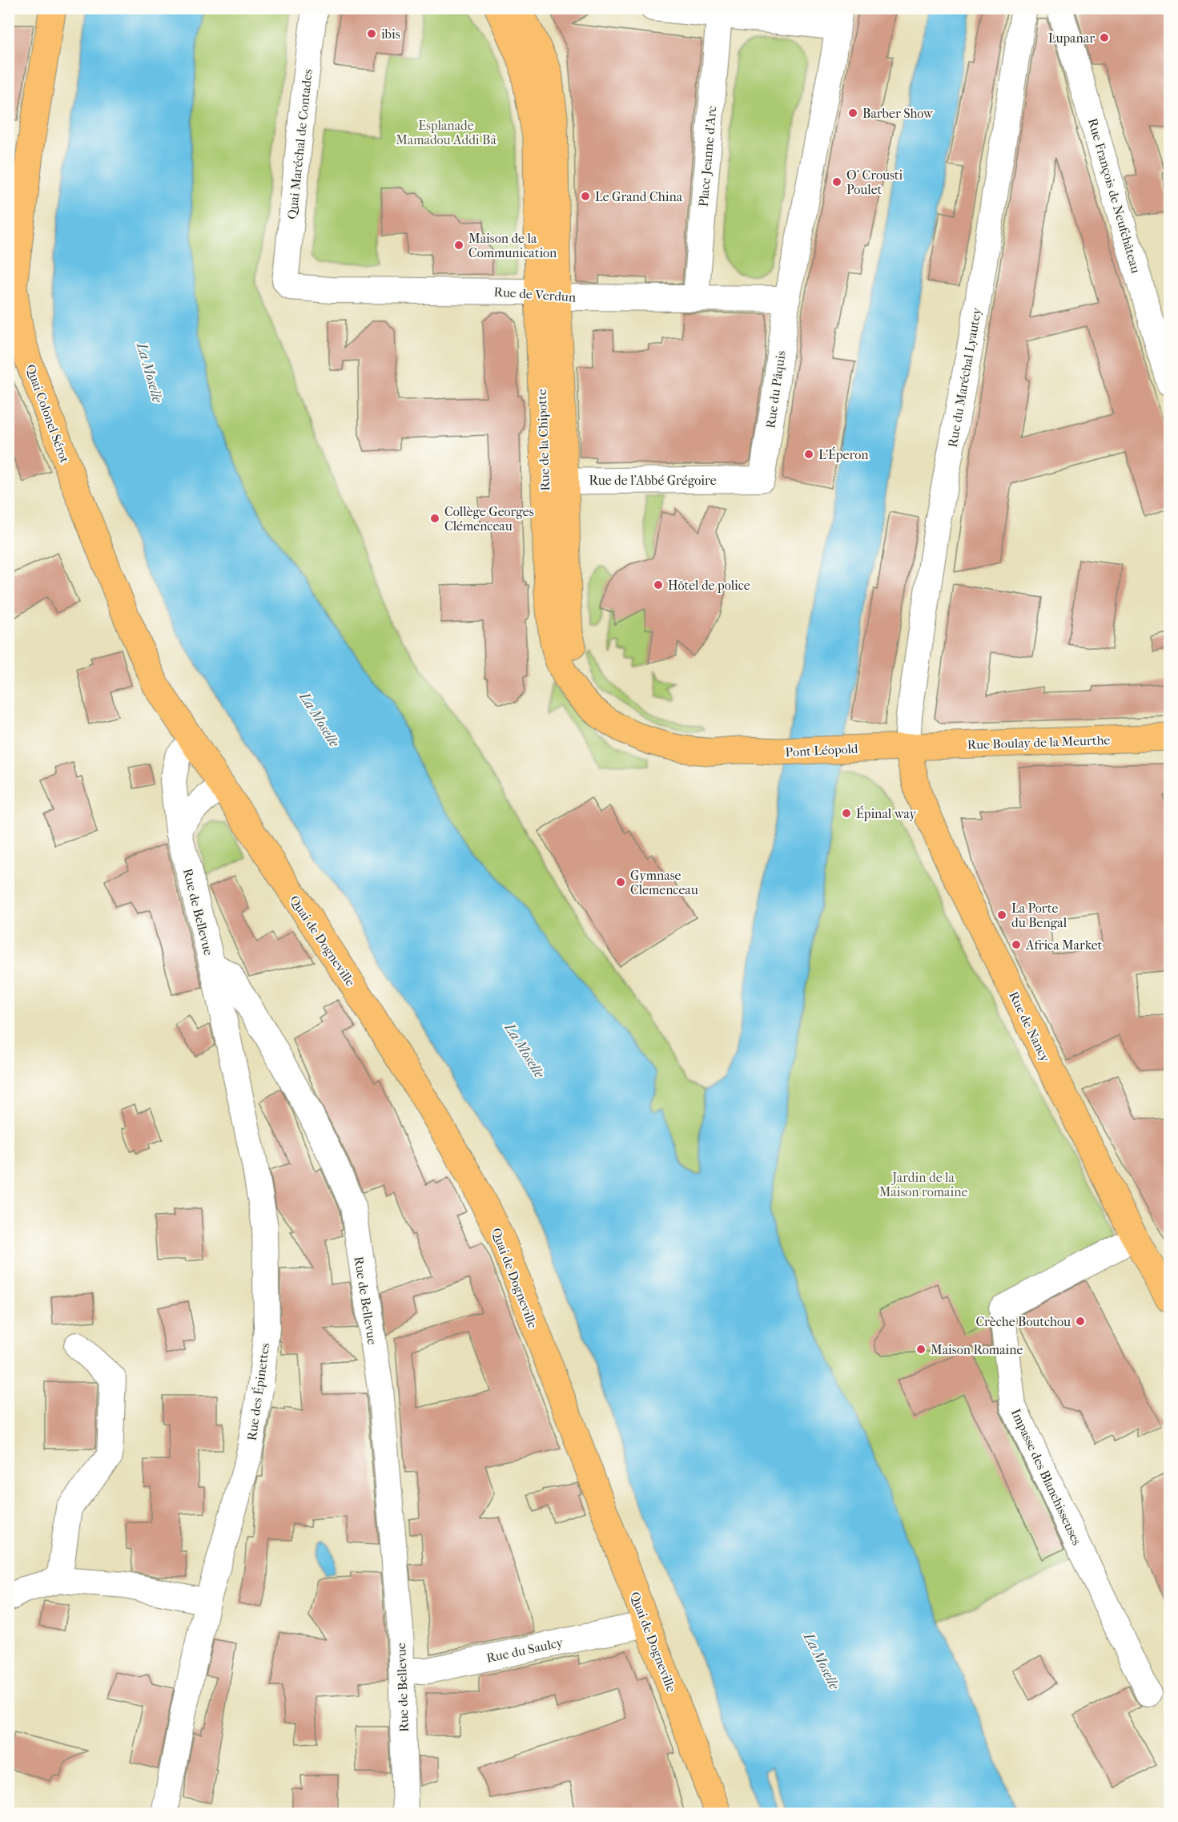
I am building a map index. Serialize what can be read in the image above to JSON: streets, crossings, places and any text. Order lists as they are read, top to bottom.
{
  "streets": {
    "main road": [
      "Quai Colonel Sérot",
      "Rue de la Chipotte",
      "Rue Boulay de la Meurthe",
      "Pont Léopold",
      "Quai de Dogneville",
      "Rue de Nancy"
    ],
    "street": [
      "Quai Maréchal de Contades",
      "Place Jeanne d'Arc",
      "Rue François de Neufchâteau",
      "Rue de Verdun",
      "Rue du Maréchal Lyautey",
      "Rue du Pâquis",
      "Rue de l'Abbé Grégoire",
      "Rue de Bellevue",
      "Rue des Épinettes",
      "Impasse des Blanchisseuses",
      "Rue du Saulcy"
    ]
  },
  "crossings": [
    ["Quai Maréchal de Contades", "Rue de Verdun"],
    ["Place Jeanne d'Arc", "Rue de Verdun"],
    ["Rue de Verdun", "Rue du Pâquis"],
    ["Rue de Verdun", "Rue de la Chipotte"],
    ["Rue du Maréchal Lyautey", "Rue Boulay de la Meurthe"],
    ["Rue du Maréchal Lyautey", "Pont Léopold"],
    ["Rue du Maréchal Lyautey", "Rue de Nancy"],
    ["Rue du Pâquis", "Rue de l'Abbé Grégoire"],
    ["Quai Colonel Sérot", "Rue de Bellevue"],
    ["Quai Colonel Sérot", "Quai de Dogneville"],
    ["Rue de la Chipotte", "Rue de l'Abbé Grégoire"],
    ["Rue de la Chipotte", "Pont Léopold"],
    ["Rue Boulay de la Meurthe", "Pont Léopold"],
    ["Rue Boulay de la Meurthe", "Rue de Nancy"],
    ["Pont Léopold", "Rue de Nancy"],
    ["Rue de Bellevue", "Rue des Épinettes"],
    ["Rue de Bellevue", "Rue du Saulcy"],
    ["Quai de Dogneville", "Rue du Saulcy"],
    ["Rue de Nancy", "Impasse des Blanchisseuses"]
  ],
  "water": ["La Moselle"],
  "parks": ["Esplanade Mamadou Addi Bâ", "Jardin de la Maison romaine"],
  "places": [
    "ibis",
    "Lupanar",
    "Barber Show",
    "O' Crousti Poulet",
    "Le Grand China",
    "Maison de la Communication",
    "L’Éperon",
    "Collège Georges Clémenceau",
    "Hôtel de police",
    "Épinal way",
    "Gymnase Clemenceau",
    "La Porte du Bengal",
    "Africa Market",
    "Crèche Boutchou",
    "Maison Romaine"
  ]
}
